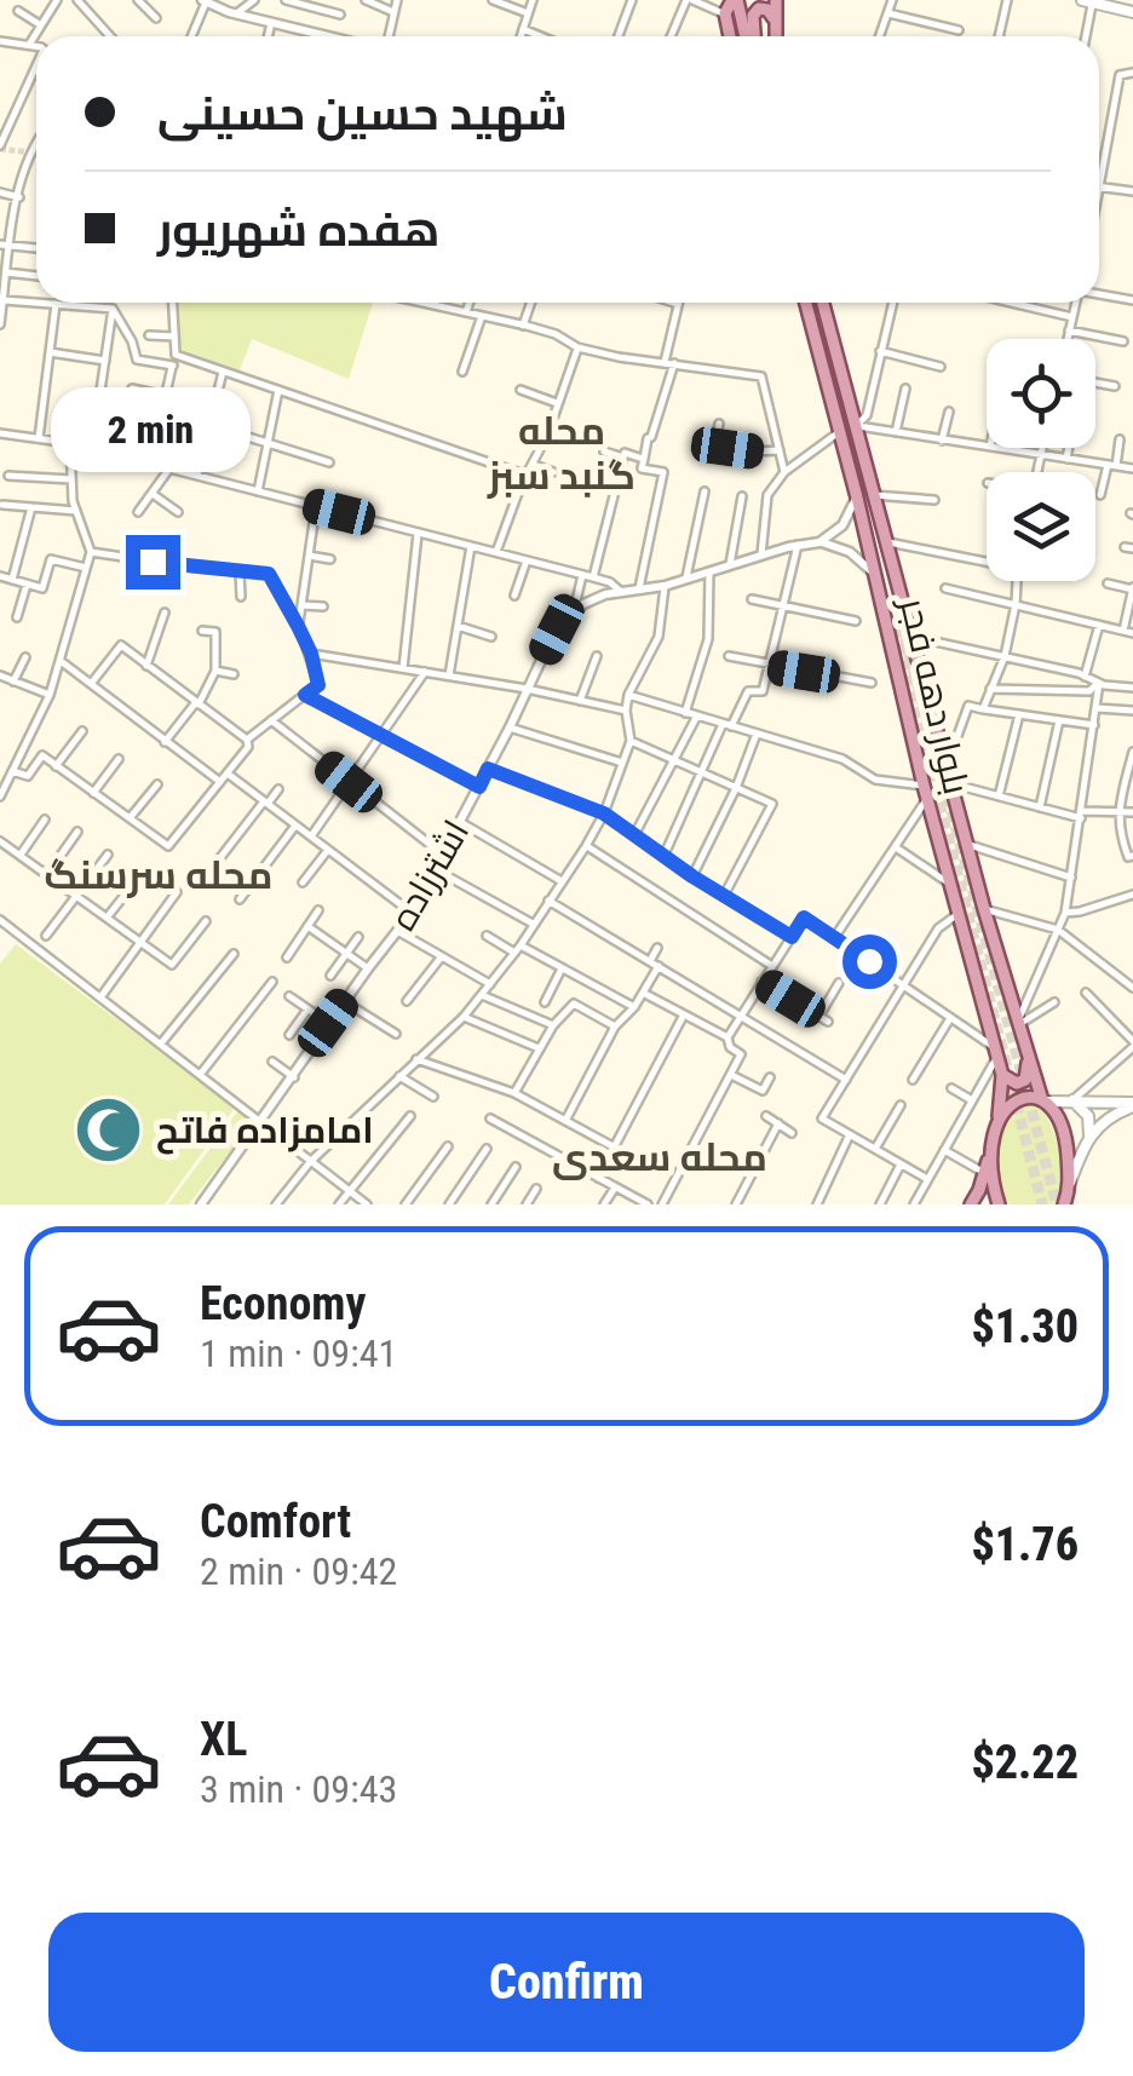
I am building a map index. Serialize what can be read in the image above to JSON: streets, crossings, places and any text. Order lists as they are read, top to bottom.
{
  "streets": {
    "main road": ["بلوار دهه فجر"],
    "street": ["اشترزاده"]
  },
  "districts": ["محله گنبد سبز", "محله سرسنگ", "محله سعدی"],
  "places": {
    "mosque": ["امامزاده فاتح"]
  },
  "page": {
    "banner": ["شهید حسین حسینی", "هفده شهریور"],
    "bubble": "2 min",
    "list": [
      {
        "name": "Economy",
        "note": "1 min · 09:41",
        "value": "$1.30"
      },
      {
        "name": "Comfort",
        "note": "2 min · 09:42",
        "value": "$1.76"
      },
      {
        "name": "XL",
        "note": "3 min · 09:43",
        "value": "$2.22"
      }
    ],
    "buttons": "Confirm"
  }
}
